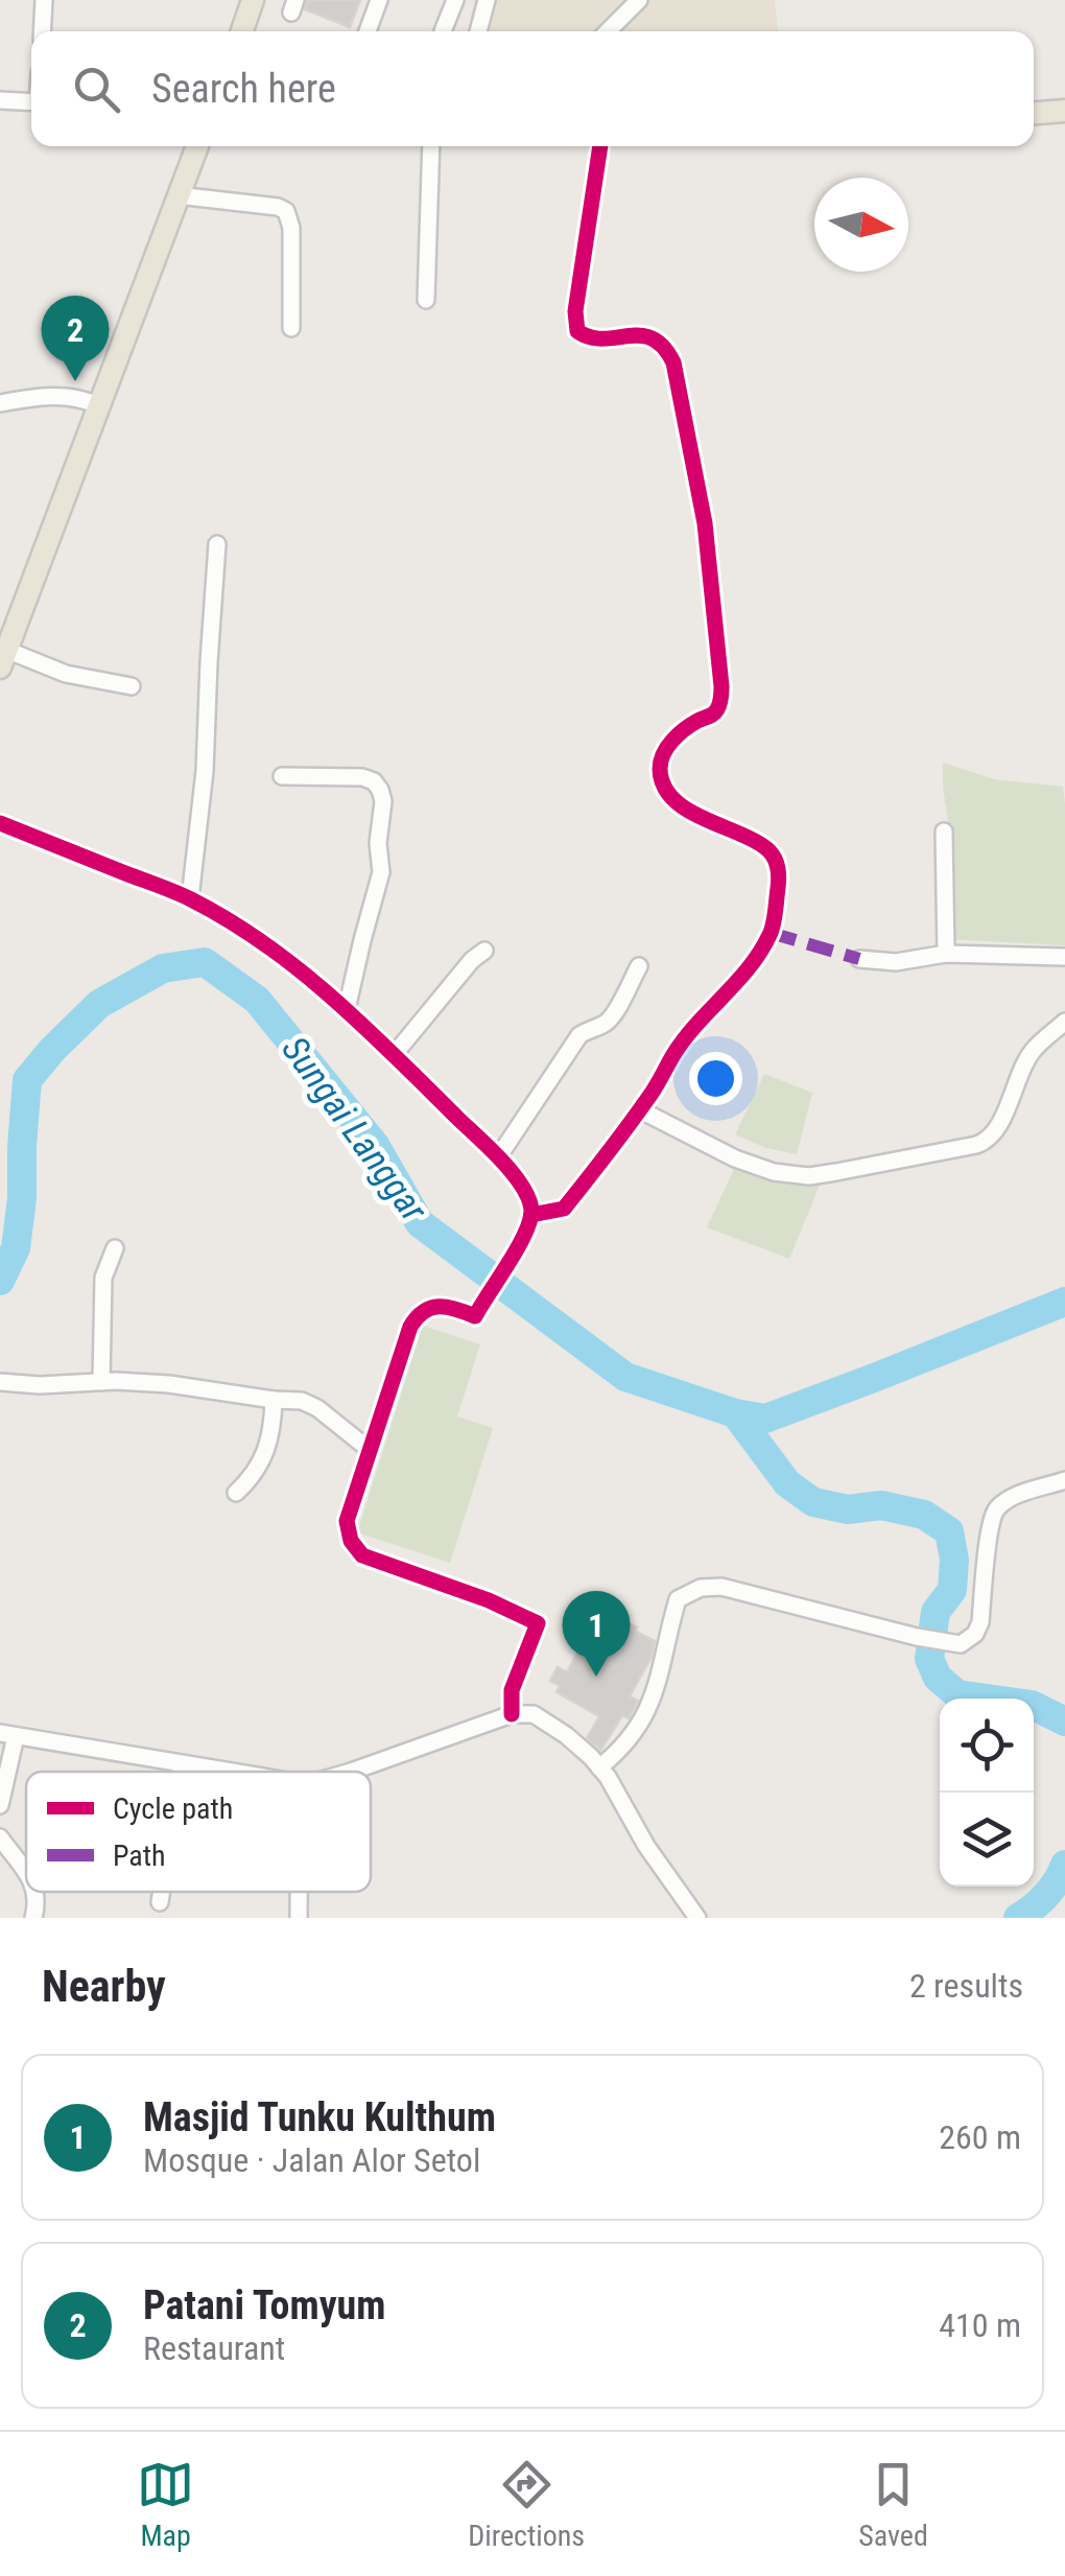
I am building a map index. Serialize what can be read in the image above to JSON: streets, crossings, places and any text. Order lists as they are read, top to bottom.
{
  "water": ["Sungai Langgar"],
  "legend": ["Cycle path", "Path"],
  "north": "right",
  "page": {
    "search": "Search here",
    "pins": ["2", "1"],
    "heading": ["Nearby", "2 results"],
    "list": [
      {
        "mark": "1",
        "name": "Masjid Tunku Kulthum",
        "note": "Mosque · Jalan Alor Setol",
        "value": "260 m"
      },
      {
        "mark": "2",
        "name": "Patani Tomyum",
        "note": "Restaurant",
        "value": "410 m"
      }
    ],
    "nav": ["Map", "Directions", "Saved"]
  }
}
